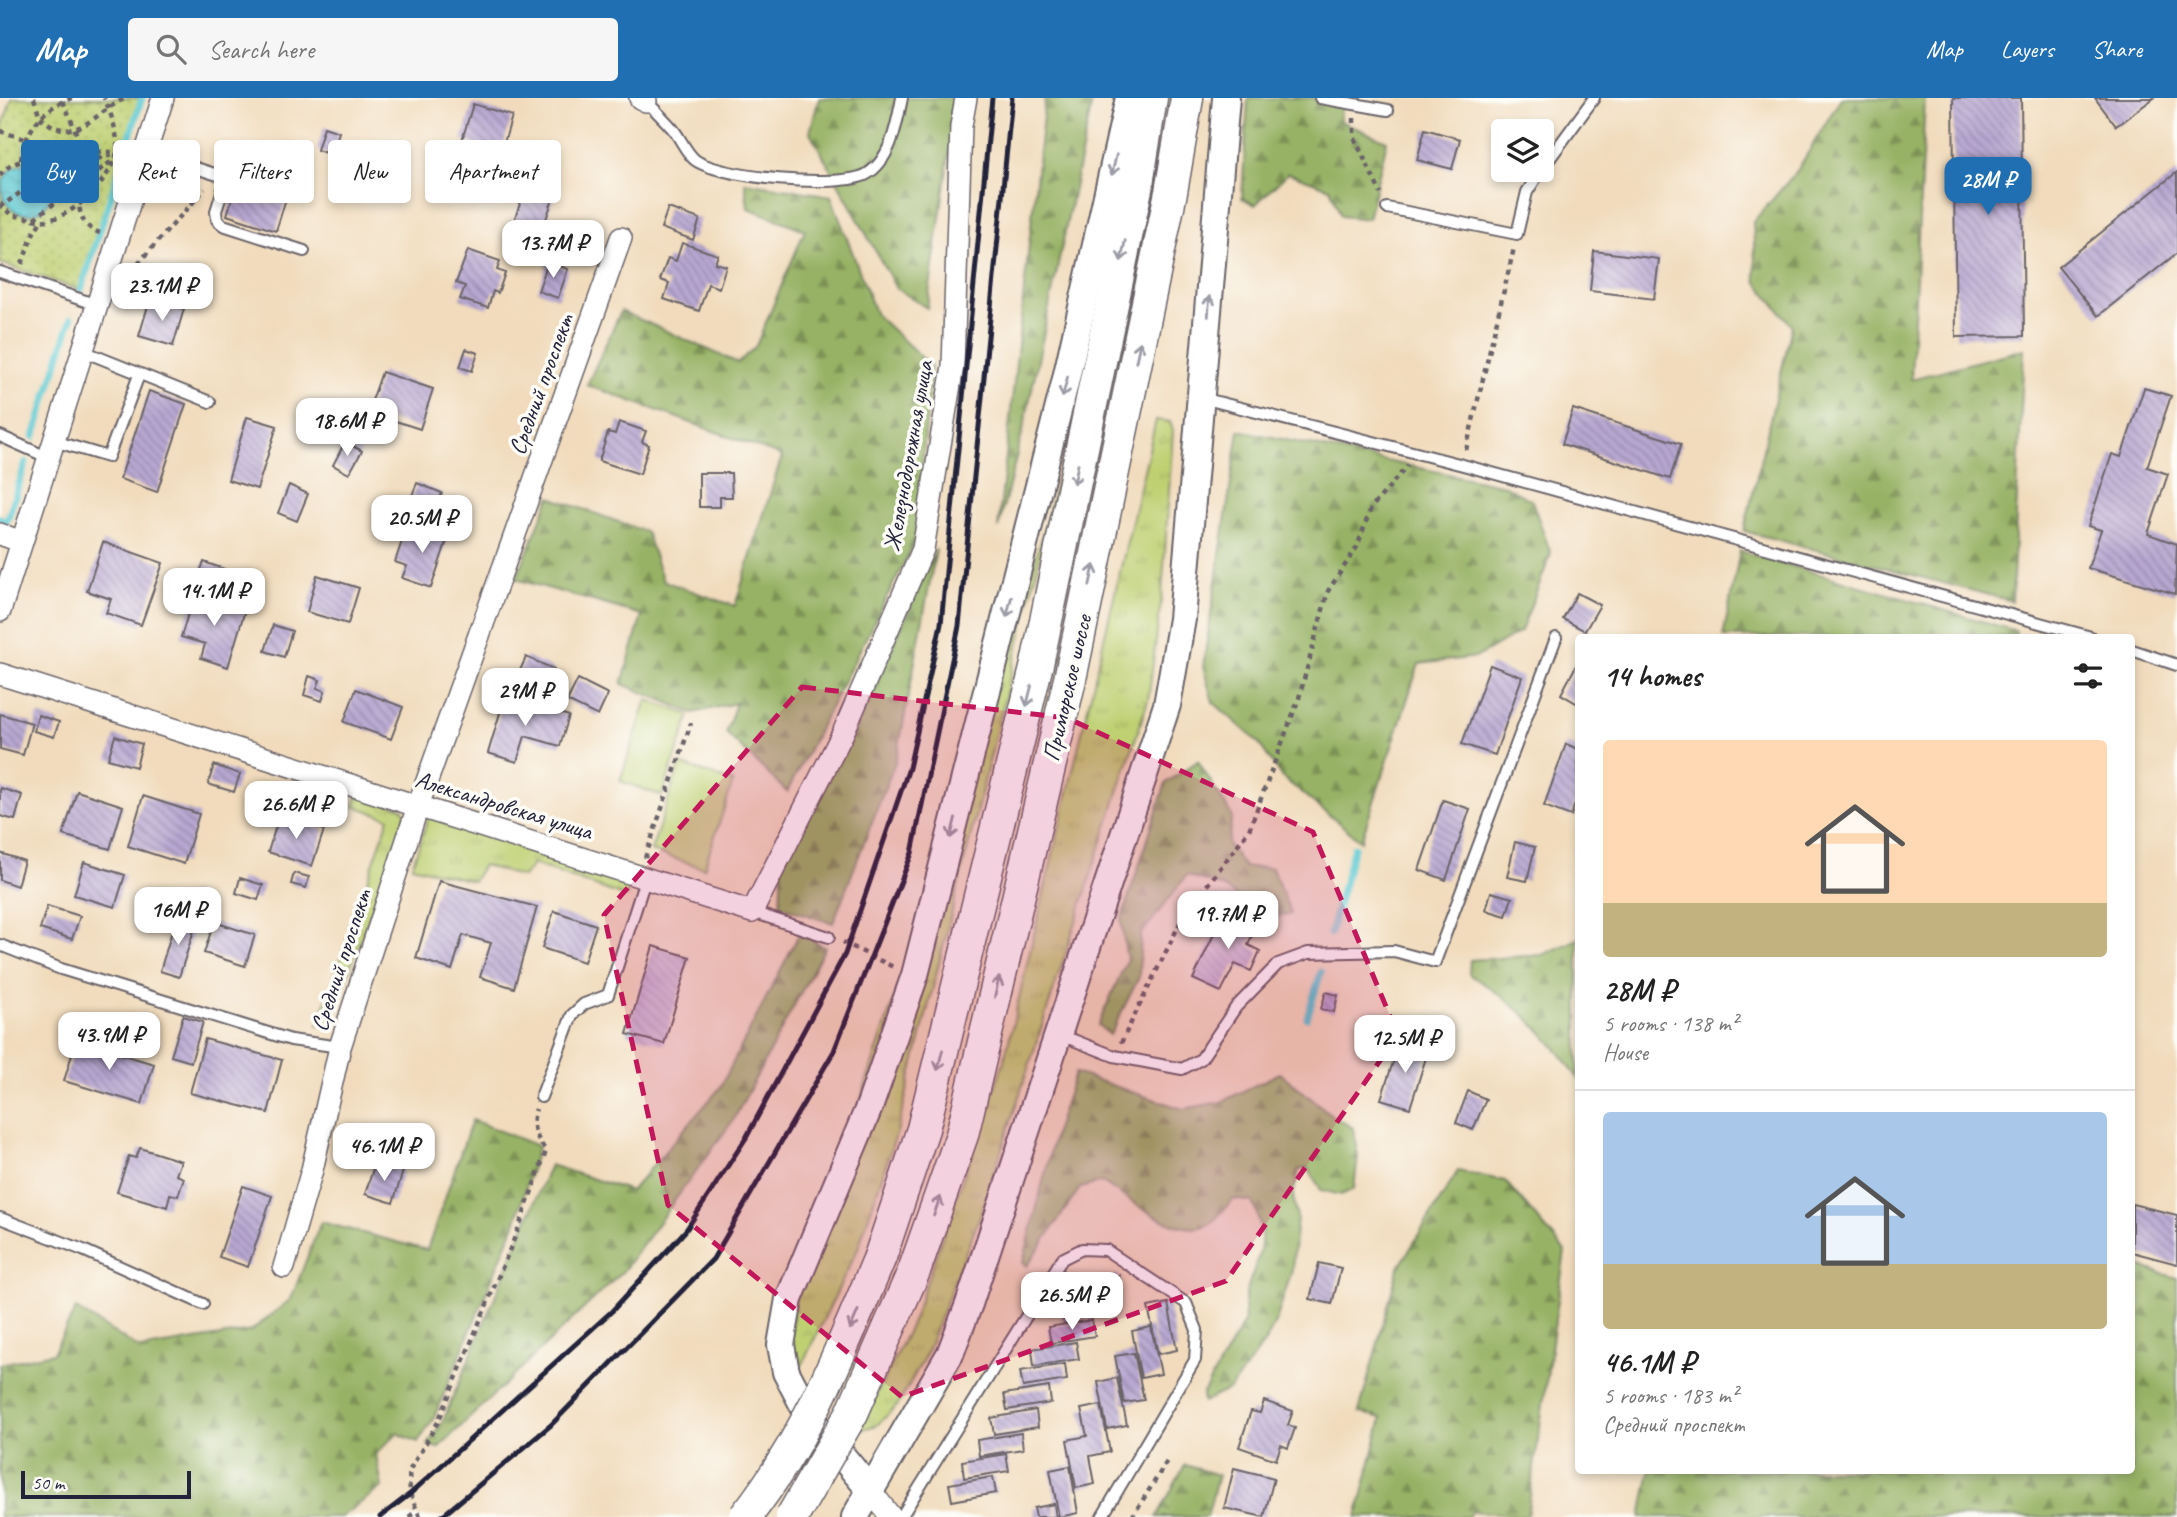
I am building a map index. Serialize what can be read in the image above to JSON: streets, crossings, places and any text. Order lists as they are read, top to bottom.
{
  "streets": {
    "main road": ["Приморское шоссе"],
    "street": ["Средний проспект", "Железнодорожная улица", "Александровская улица"]
  },
  "crossings": [
    ["Средний проспект", "Александровская улица"],
    ["Железнодорожная улица", "Александровская улица"]
  ],
  "scale_bar": "50 m",
  "page": {
    "header": "Map",
    "search": "Search here",
    "nav": ["Map", "Layers", "Share"],
    "chip": [
      "Buy",
      "Rent",
      "Filters",
      "New",
      "Apartment"
    ],
    "price": [
      "28M ₽",
      "13.7M ₽",
      "23.1M ₽",
      "18.6M ₽",
      "20.5M ₽",
      "14.1M ₽",
      "29M ₽",
      "26.6M ₽",
      "16M ₽",
      "19.7M ₽",
      "43.9M ₽",
      "12.5M ₽",
      "46.1M ₽",
      "26.5M ₽"
    ],
    "heading": "14 homes",
    "list": [
      {
        "name": "28M ₽",
        "note": "5 rooms · 138 m² · House"
      },
      {
        "name": "46.1M ₽",
        "note": "5 rooms · 183 m² · Средний проспект"
      }
    ],
    "scale": "50 m"
  }
}
